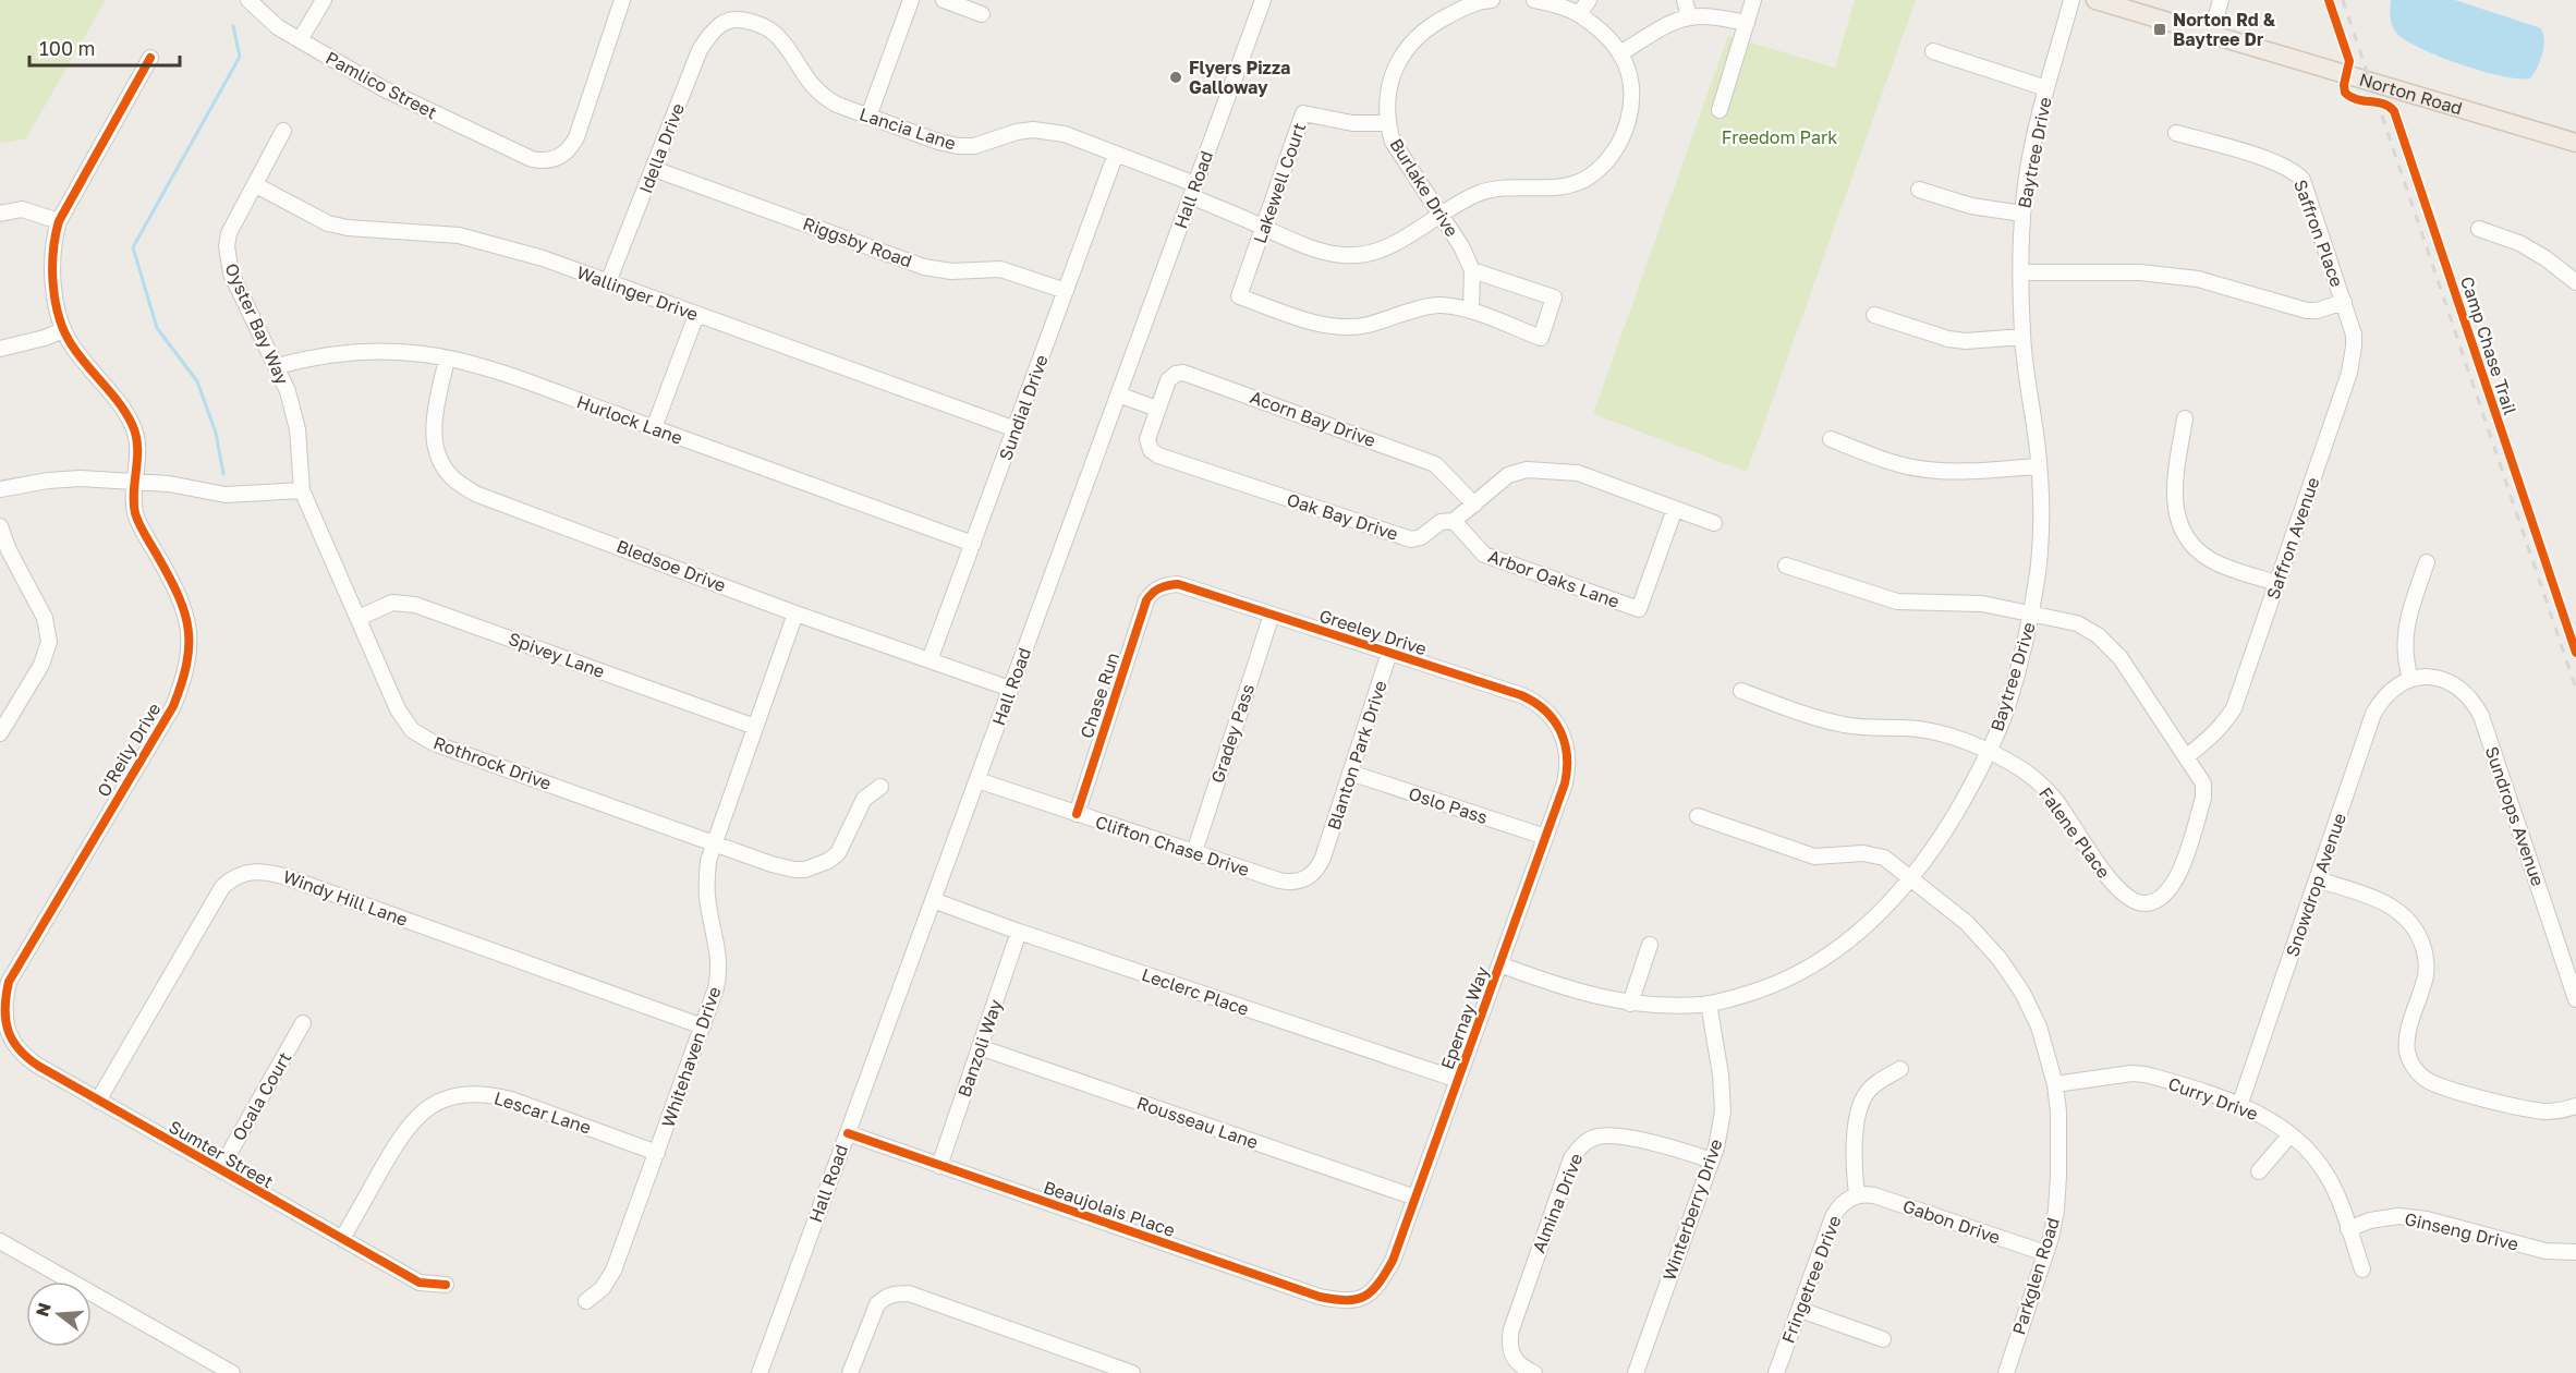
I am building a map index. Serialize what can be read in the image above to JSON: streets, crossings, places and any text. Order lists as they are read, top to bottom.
{
  "streets": {
    "main road": ["Norton Road"],
    "street": [
      "Pamlico Street",
      "Lancia Lane",
      "Idella Drive",
      "Baytree Drive",
      "Lakewell Court",
      "Burlake Drive",
      "Hall Road",
      "Saffron Place",
      "Riggsby Road",
      "Wallinger Drive",
      "Oyster Bay Way",
      "Sundial Drive",
      "Acorn Bay Drive",
      "Hurlock Lane",
      "Oak Bay Drive",
      "Saffron Avenue",
      "Bledsoe Drive",
      "Arbor Oaks Lane",
      "Greeley Drive",
      "Spivey Lane",
      "Chase Run",
      "Gradey Pass",
      "O'Reily Drive",
      "Blanton Park Drive",
      "Rothrock Drive",
      "Oslo Pass",
      "Sundrops Avenue",
      "Falene Place",
      "Clifton Chase Drive",
      "Snowdrop Avenue",
      "Windy Hill Lane",
      "Leclerc Place",
      "Epernay Way",
      "Banzoli Way",
      "Whitehaven Drive",
      "Ocala Court",
      "Curry Drive",
      "Lescar Lane",
      "Rousseau Lane",
      "Sumter Street",
      "Almina Drive",
      "Beaujolais Place",
      "Winterberry Drive",
      "Gabon Drive",
      "Ginseng Drive",
      "Parkglen Road",
      "Fringetree Drive"
    ],
    "cycle path": ["Camp Chase Trail"]
  },
  "crossings": [
    ["Lancia Lane", "Idella Drive"],
    ["Lancia Lane", "Lakewell Court"],
    ["Lancia Lane", "Burlake Drive"],
    ["Lancia Lane", "Hall Road"],
    ["Lancia Lane", "Sundial Drive"],
    ["Idella Drive", "Riggsby Road"],
    ["Idella Drive", "Wallinger Drive"],
    ["Baytree Drive", "Falene Place"],
    ["Baytree Drive", "Epernay Way"],
    ["Baytree Drive", "Winterberry Drive"],
    ["Baytree Drive", "Parkglen Road"],
    ["Lakewell Court", "Burlake Drive"],
    ["Hall Road", "Bledsoe Drive"],
    ["Hall Road", "Clifton Chase Drive"],
    ["Hall Road", "Leclerc Place"],
    ["Hall Road", "Beaujolais Place"],
    ["Saffron Place", "Saffron Avenue"],
    ["Riggsby Road", "Sundial Drive"],
    ["Wallinger Drive", "Oyster Bay Way"],
    ["Wallinger Drive", "Sundial Drive"],
    ["Oyster Bay Way", "Hurlock Lane"],
    ["Oyster Bay Way", "Rothrock Drive"],
    ["Sundial Drive", "Hurlock Lane"],
    ["Sundial Drive", "Bledsoe Drive"],
    ["Acorn Bay Drive", "Oak Bay Drive"],
    ["Hurlock Lane", "Bledsoe Drive"],
    ["Oak Bay Drive", "Arbor Oaks Lane"],
    ["Saffron Avenue", "Falene Place"],
    ["Bledsoe Drive", "Whitehaven Drive"],
    ["Greeley Drive", "Chase Run"],
    ["Greeley Drive", "Gradey Pass"],
    ["Greeley Drive", "Blanton Park Drive"],
    ["Greeley Drive", "Epernay Way"],
    ["Spivey Lane", "Rothrock Drive"],
    ["Spivey Lane", "Whitehaven Drive"],
    ["Chase Run", "Clifton Chase Drive"],
    ["Gradey Pass", "Clifton Chase Drive"],
    ["O'Reily Drive", "Sumter Street"],
    ["Blanton Park Drive", "Oslo Pass"],
    ["Blanton Park Drive", "Clifton Chase Drive"],
    ["Rothrock Drive", "Whitehaven Drive"],
    ["Oslo Pass", "Epernay Way"],
    ["Sundrops Avenue", "Snowdrop Avenue"],
    ["Snowdrop Avenue", "Curry Drive"],
    ["Windy Hill Lane", "Whitehaven Drive"],
    ["Windy Hill Lane", "Sumter Street"],
    ["Leclerc Place", "Epernay Way"],
    ["Leclerc Place", "Banzoli Way"],
    ["Epernay Way", "Rousseau Lane"],
    ["Epernay Way", "Beaujolais Place"],
    ["Banzoli Way", "Rousseau Lane"],
    ["Banzoli Way", "Beaujolais Place"],
    ["Whitehaven Drive", "Lescar Lane"],
    ["Ocala Court", "Sumter Street"],
    ["Curry Drive", "Ginseng Drive"],
    ["Curry Drive", "Parkglen Road"],
    ["Lescar Lane", "Sumter Street"],
    ["Almina Drive", "Winterberry Drive"],
    ["Gabon Drive", "Parkglen Road"],
    ["Gabon Drive", "Fringetree Drive"]
  ],
  "parks": ["Freedom Park"],
  "places": {
    "transit": ["Norton Rd & Baytree Dr"],
    "other": ["Flyers Pizza Galloway"]
  },
  "scale_bar": "100 m",
  "north": "left"
}
